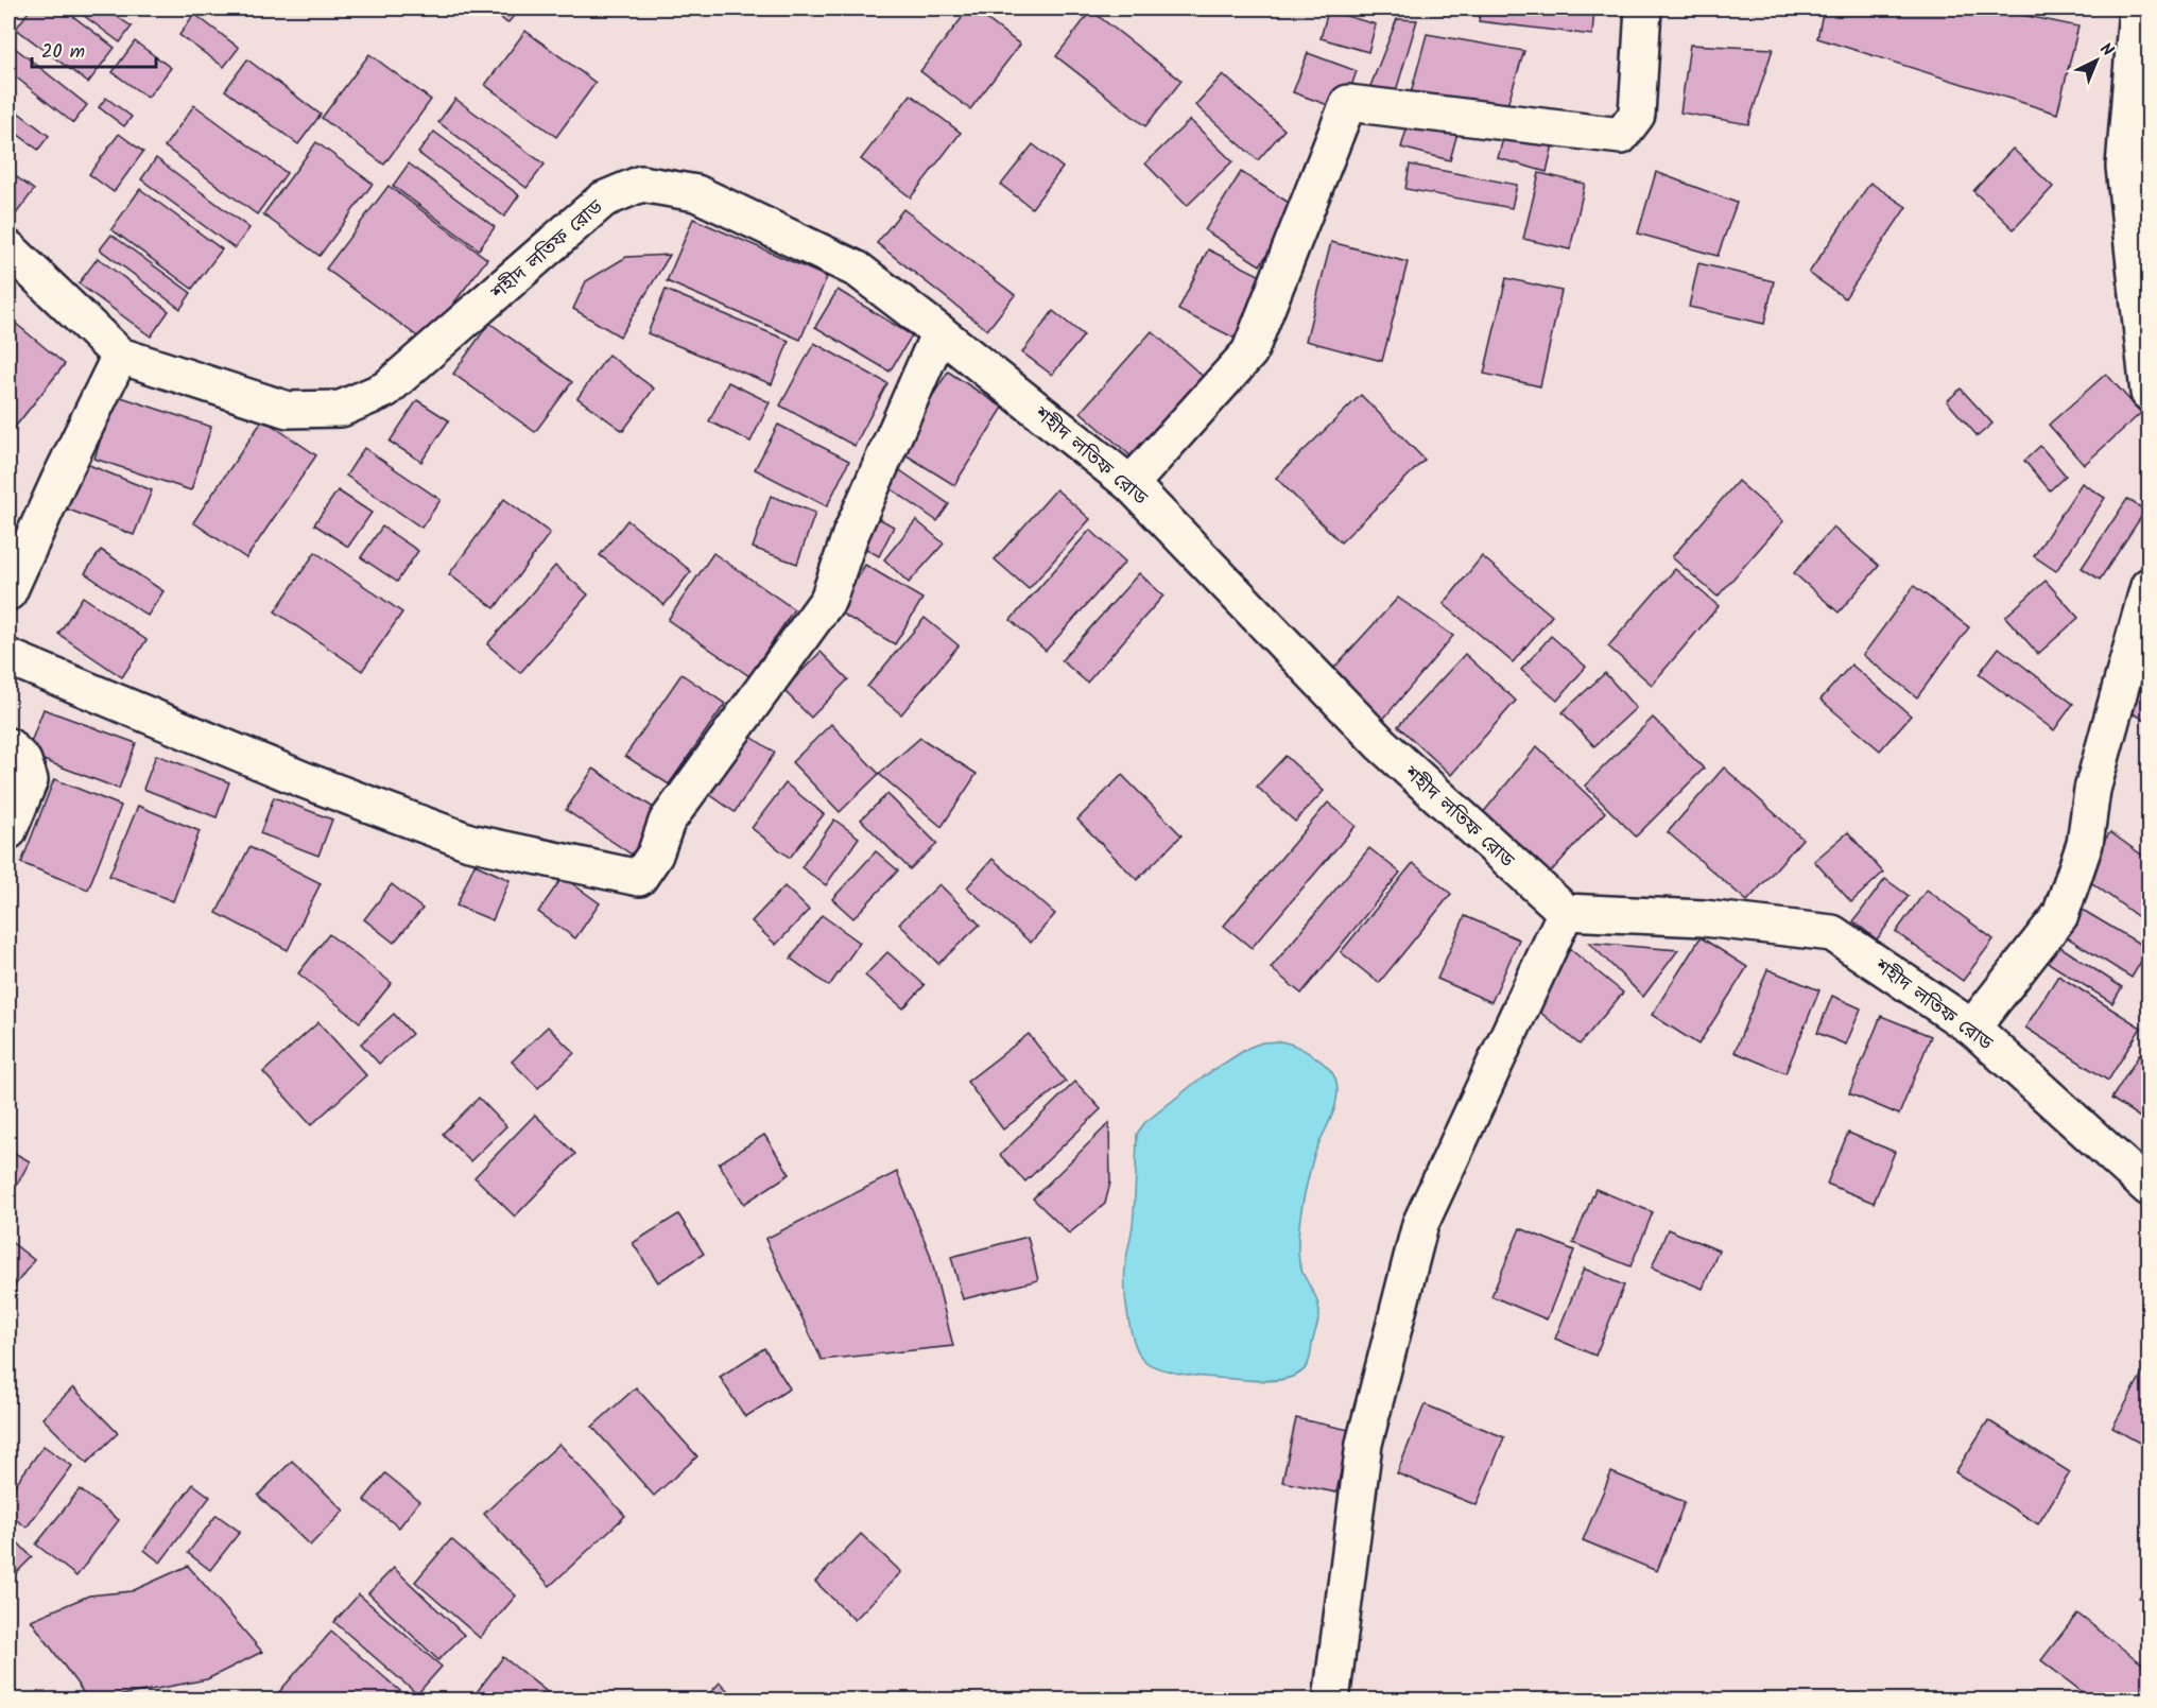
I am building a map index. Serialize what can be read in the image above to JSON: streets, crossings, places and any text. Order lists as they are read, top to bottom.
{
  "streets": {
    "street": ["শহীদ লতিফ রোড"]
  },
  "scale_bar": "20 m",
  "north": "top right"
}
